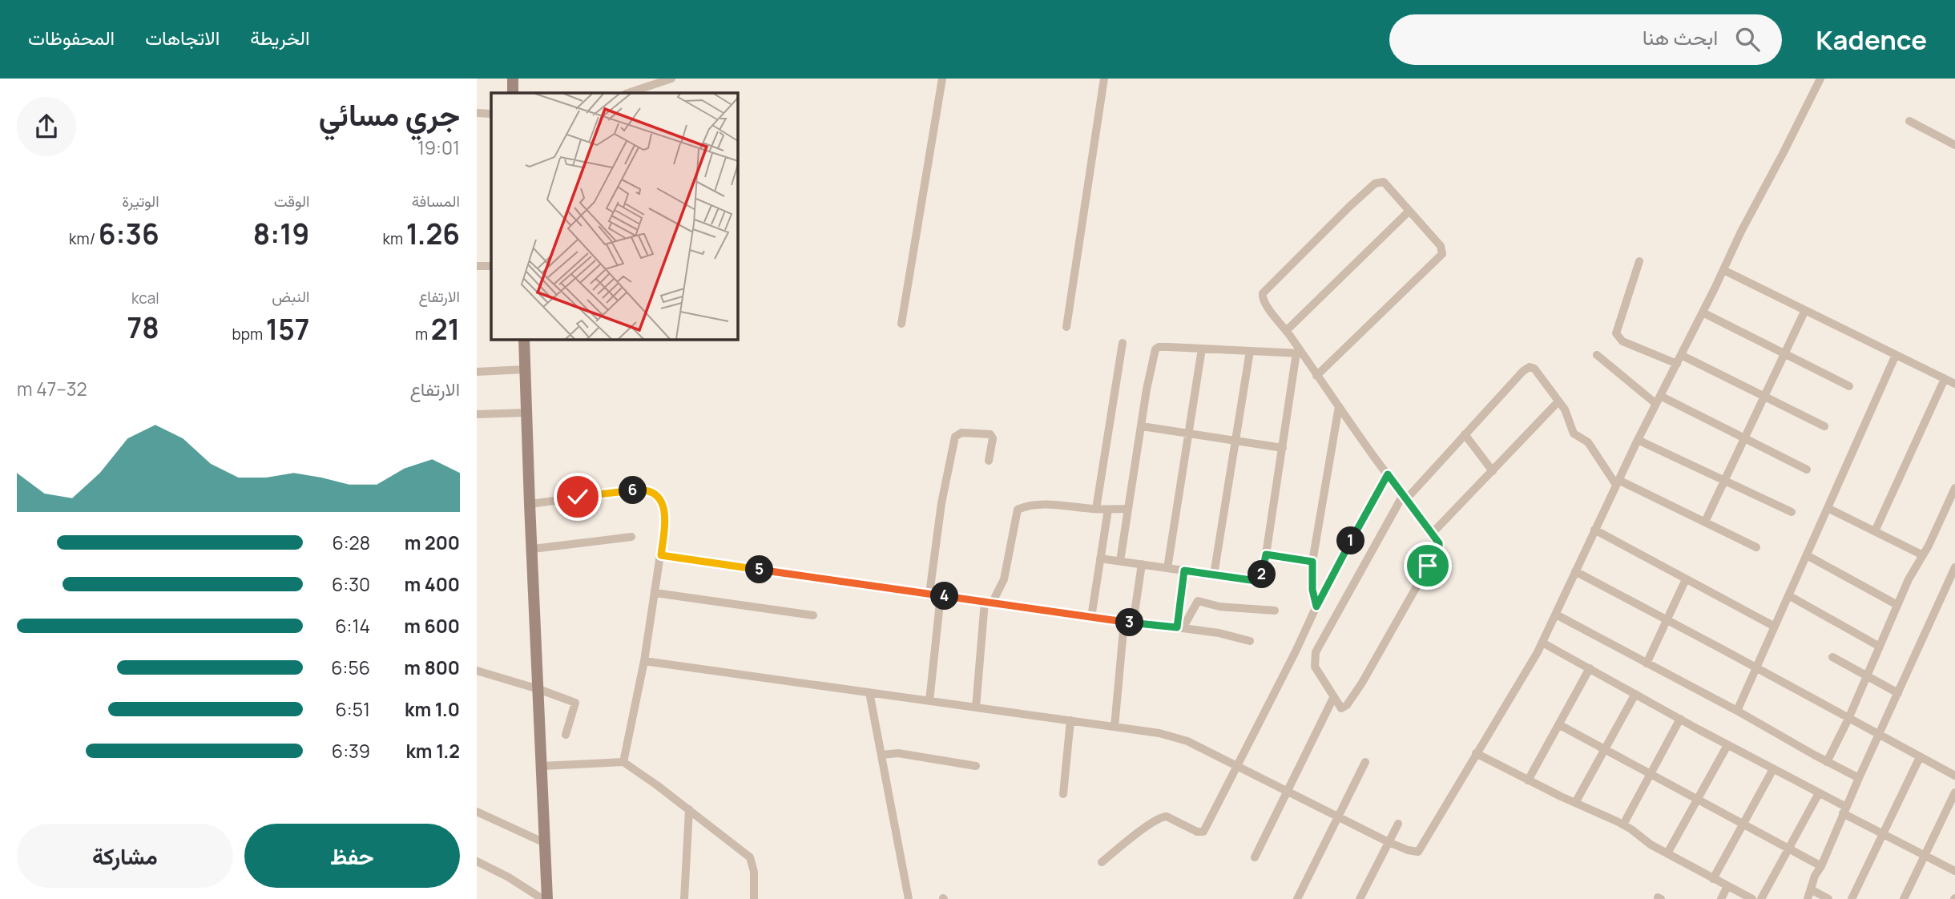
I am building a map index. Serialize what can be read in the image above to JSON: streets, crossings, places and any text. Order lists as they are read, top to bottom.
{
  "page": {
    "header": "Kadence",
    "search": "ابحث هنا",
    "nav": ["الخريطة", "الاتجاهات", "المحفوظات"],
    "heading": ["جري مسائي", "19:01"],
    "stats": [
      ["المسافة", "1.26 km"],
      ["الوقت", "8:19"],
      ["الوتيرة", "6:36 /km"],
      ["الارتفاع", "21 m"],
      ["النبض", "157 bpm"],
      ["kcal", "78"]
    ],
    "chart": ["الارتفاع", "32–47 m"],
    "pins": [
      "6",
      "1",
      "5",
      "2",
      "4",
      "3"
    ],
    "list": [
      {
        "name": "200 m",
        "note": "6:28"
      },
      {
        "name": "400 m",
        "note": "6:30"
      },
      {
        "name": "600 m",
        "note": "6:14"
      },
      {
        "name": "800 m",
        "note": "6:56"
      },
      {
        "name": "1.0 km",
        "note": "6:51"
      },
      {
        "name": "1.2 km",
        "note": "6:39"
      }
    ],
    "buttons": ["حفظ", "مشاركة"]
  }
}
